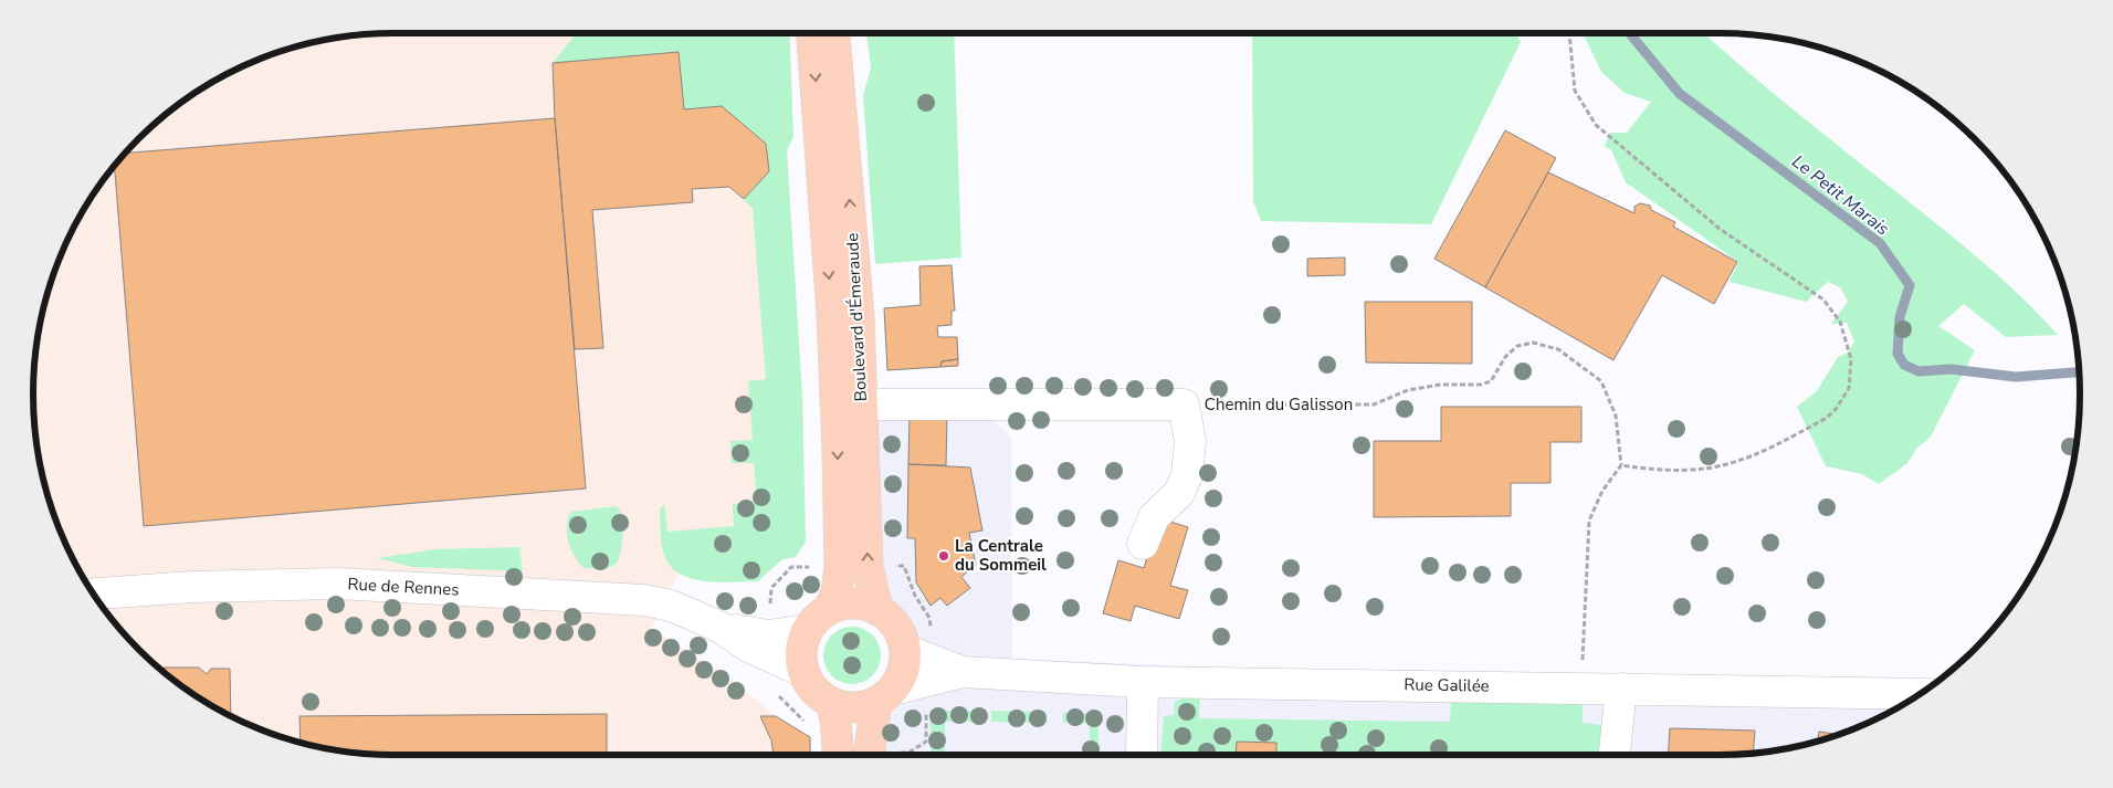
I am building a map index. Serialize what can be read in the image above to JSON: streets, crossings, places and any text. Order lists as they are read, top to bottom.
{
  "streets": {
    "main road": ["Boulevard d'Émeraude"],
    "street": ["Chemin du Galisson", "Rue de Rennes", "Rue Galilée"]
  },
  "crossings": [
    ["Boulevard d'Émeraude", "Chemin du Galisson"],
    ["Boulevard d'Émeraude", "Rue de Rennes"],
    ["Boulevard d'Émeraude", "Rue Galilée"],
    ["Rue de Rennes", "Rue Galilée"]
  ],
  "water": ["Le Petit Marais"],
  "places": ["La Centrale du Sommeil"]
}
